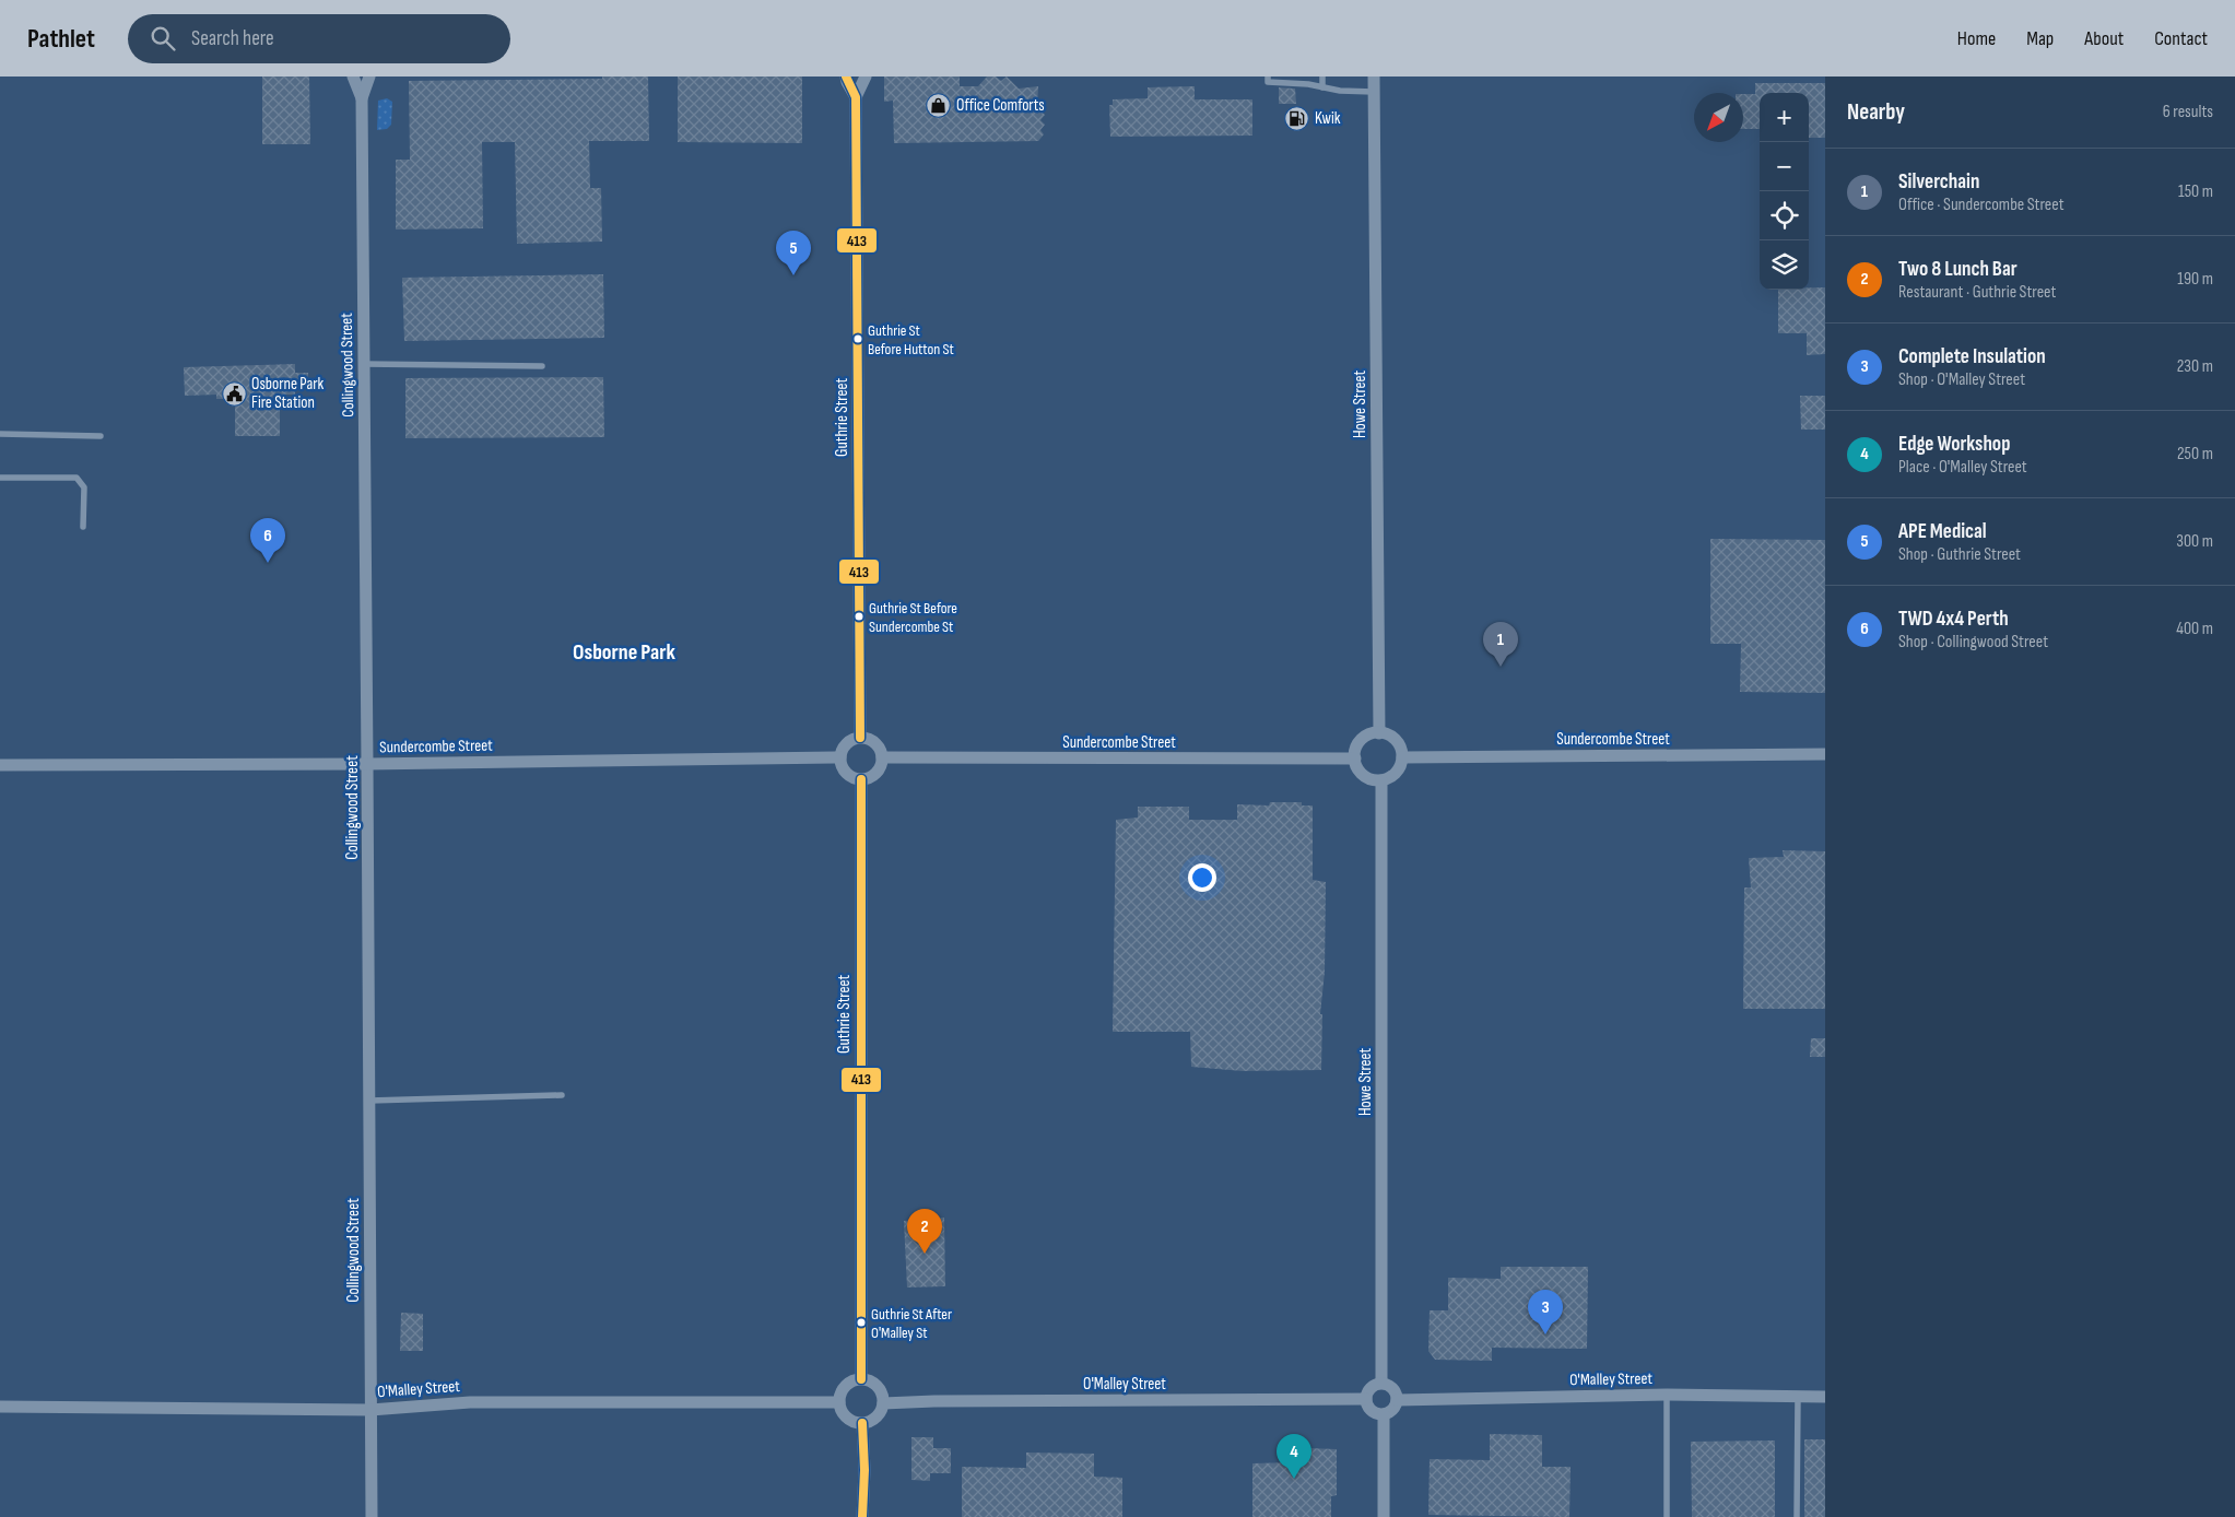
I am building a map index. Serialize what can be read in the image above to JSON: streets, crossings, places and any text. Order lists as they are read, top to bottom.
{
  "streets": {
    "street": [
      "Collingwood Street",
      "Howe Street",
      "Guthrie Street",
      "Sundercombe Street",
      "O'Malley Street"
    ]
  },
  "crossings": [
    ["Collingwood Street", "Sundercombe Street"],
    ["Collingwood Street", "O'Malley Street"],
    ["Howe Street", "Sundercombe Street"],
    ["Howe Street", "O'Malley Street"],
    ["Guthrie Street", "Sundercombe Street"],
    ["Guthrie Street", "O'Malley Street"]
  ],
  "districts": ["Osborne Park"],
  "places": {
    "shop": ["Office Comforts"],
    "fuel station": ["Kwik"],
    "other": ["Guthrie St Before Hutton St", "Guthrie St Before Sundercombe St", "Guthrie St After O'Malley St"],
    "public building": ["Osborne Park Fire Station"]
  },
  "lines": ["transit line 413"],
  "north": "bottom left",
  "page": {
    "header": "Pathlet",
    "search": "Search here",
    "nav": [
      "Home",
      "Map",
      "About",
      "Contact"
    ],
    "heading": ["Nearby", "6 results"],
    "map_buttons": ["+", "−"],
    "list": [
      {
        "mark": "1",
        "name": "Silverchain",
        "note": "Office · Sundercombe Street",
        "value": "150 m"
      },
      {
        "mark": "2",
        "name": "Two 8 Lunch Bar",
        "note": "Restaurant · Guthrie Street",
        "value": "190 m"
      },
      {
        "mark": "3",
        "name": "Complete Insulation",
        "note": "Shop · O'Malley Street",
        "value": "230 m"
      },
      {
        "mark": "4",
        "name": "Edge Workshop",
        "note": "Place · O'Malley Street",
        "value": "250 m"
      },
      {
        "mark": "5",
        "name": "APE Medical",
        "note": "Shop · Guthrie Street",
        "value": "300 m"
      },
      {
        "mark": "6",
        "name": "TWD 4x4 Perth",
        "note": "Shop · Collingwood Street",
        "value": "400 m"
      }
    ],
    "pins": [
      "5",
      "6",
      "1",
      "2",
      "3",
      "4"
    ]
  }
}
